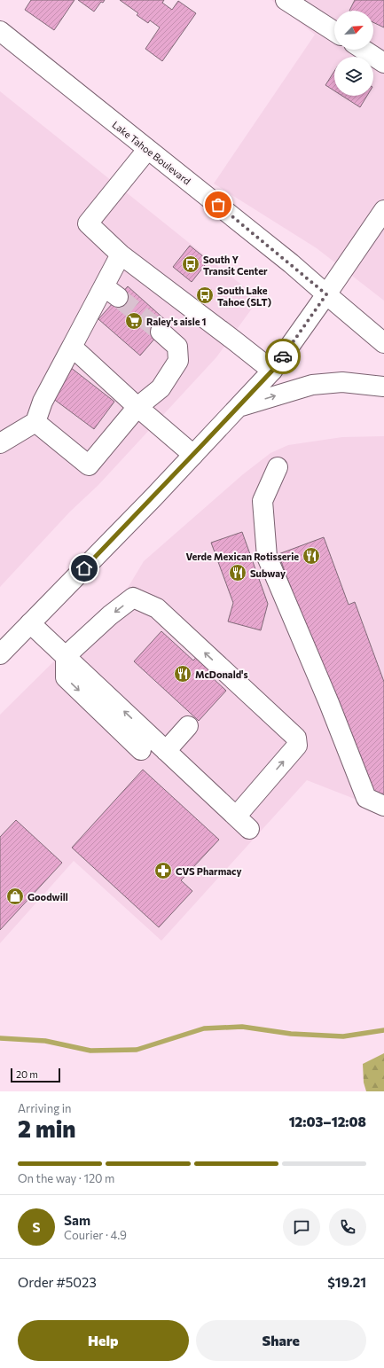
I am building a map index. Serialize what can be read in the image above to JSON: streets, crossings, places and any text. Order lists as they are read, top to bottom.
{
  "streets": {
    "main road": ["Lake Tahoe Boulevard"]
  },
  "places": {
    "bus stop": ["South Y Transit Center", "South Lake Tahoe (SLT)"],
    "supermarket": ["Raley's aisle 1"],
    "restaurant": ["Verde Mexican Rotisserie", "Subway", "McDonald's"],
    "pharmacy": ["CVS Pharmacy"],
    "shop": ["Goodwill"]
  },
  "scale_bar": "20 m",
  "north": "top right",
  "page": {
    "scale": "20 m",
    "heading": ["2 min", "Arriving in", "12:03–12:08"],
    "panel": [
      "Sam",
      "Courier · 4.9",
      "Order #5023",
      "$19.21"
    ],
    "bar": "On the way · 120 m",
    "round": "S",
    "buttons": ["Help", "Share"]
  }
}
